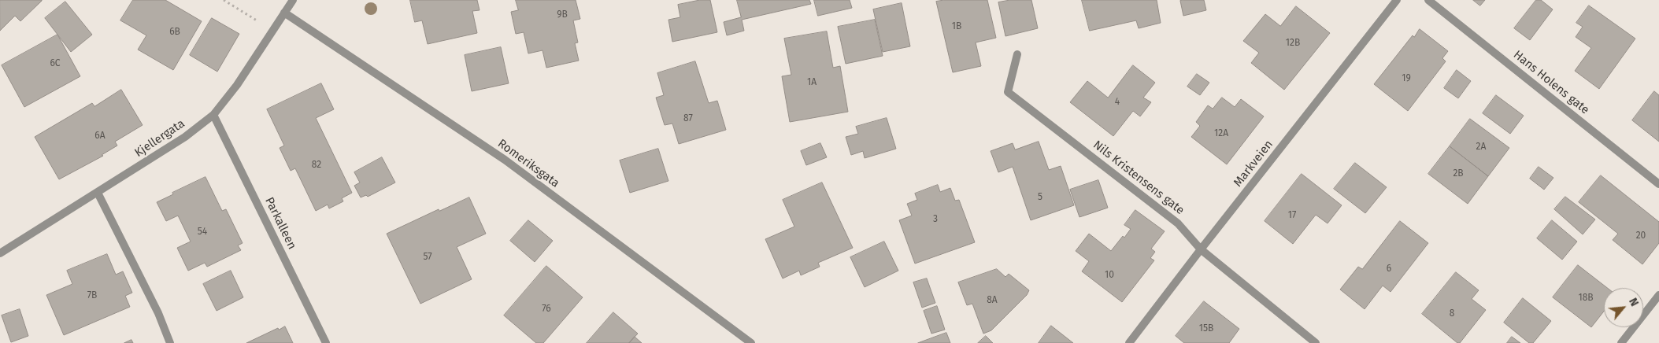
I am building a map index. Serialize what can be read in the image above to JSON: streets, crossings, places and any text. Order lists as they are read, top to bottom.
{
  "streets": {
    "street": [
      "Hans Holens gate",
      "Kjellergata",
      "Romeriksgata",
      "Markveien",
      "Nils Kristensens gate",
      "Parkalleen"
    ]
  },
  "crossings": [
    ["Kjellergata", "Romeriksgata"],
    ["Kjellergata", "Parkalleen"],
    ["Markveien", "Nils Kristensens gate"]
  ],
  "house_numbers": [
    "9B",
    "1B",
    "6B",
    "12B",
    "6C",
    "19",
    "1A",
    "4",
    "87",
    "12A",
    "6A",
    "2A",
    "82",
    "2B",
    "5",
    "17",
    "3",
    "54",
    "20",
    "57",
    "6",
    "10",
    "7B",
    "18B",
    "8A",
    "76",
    "8",
    "15B"
  ],
  "north": "top right"
}
